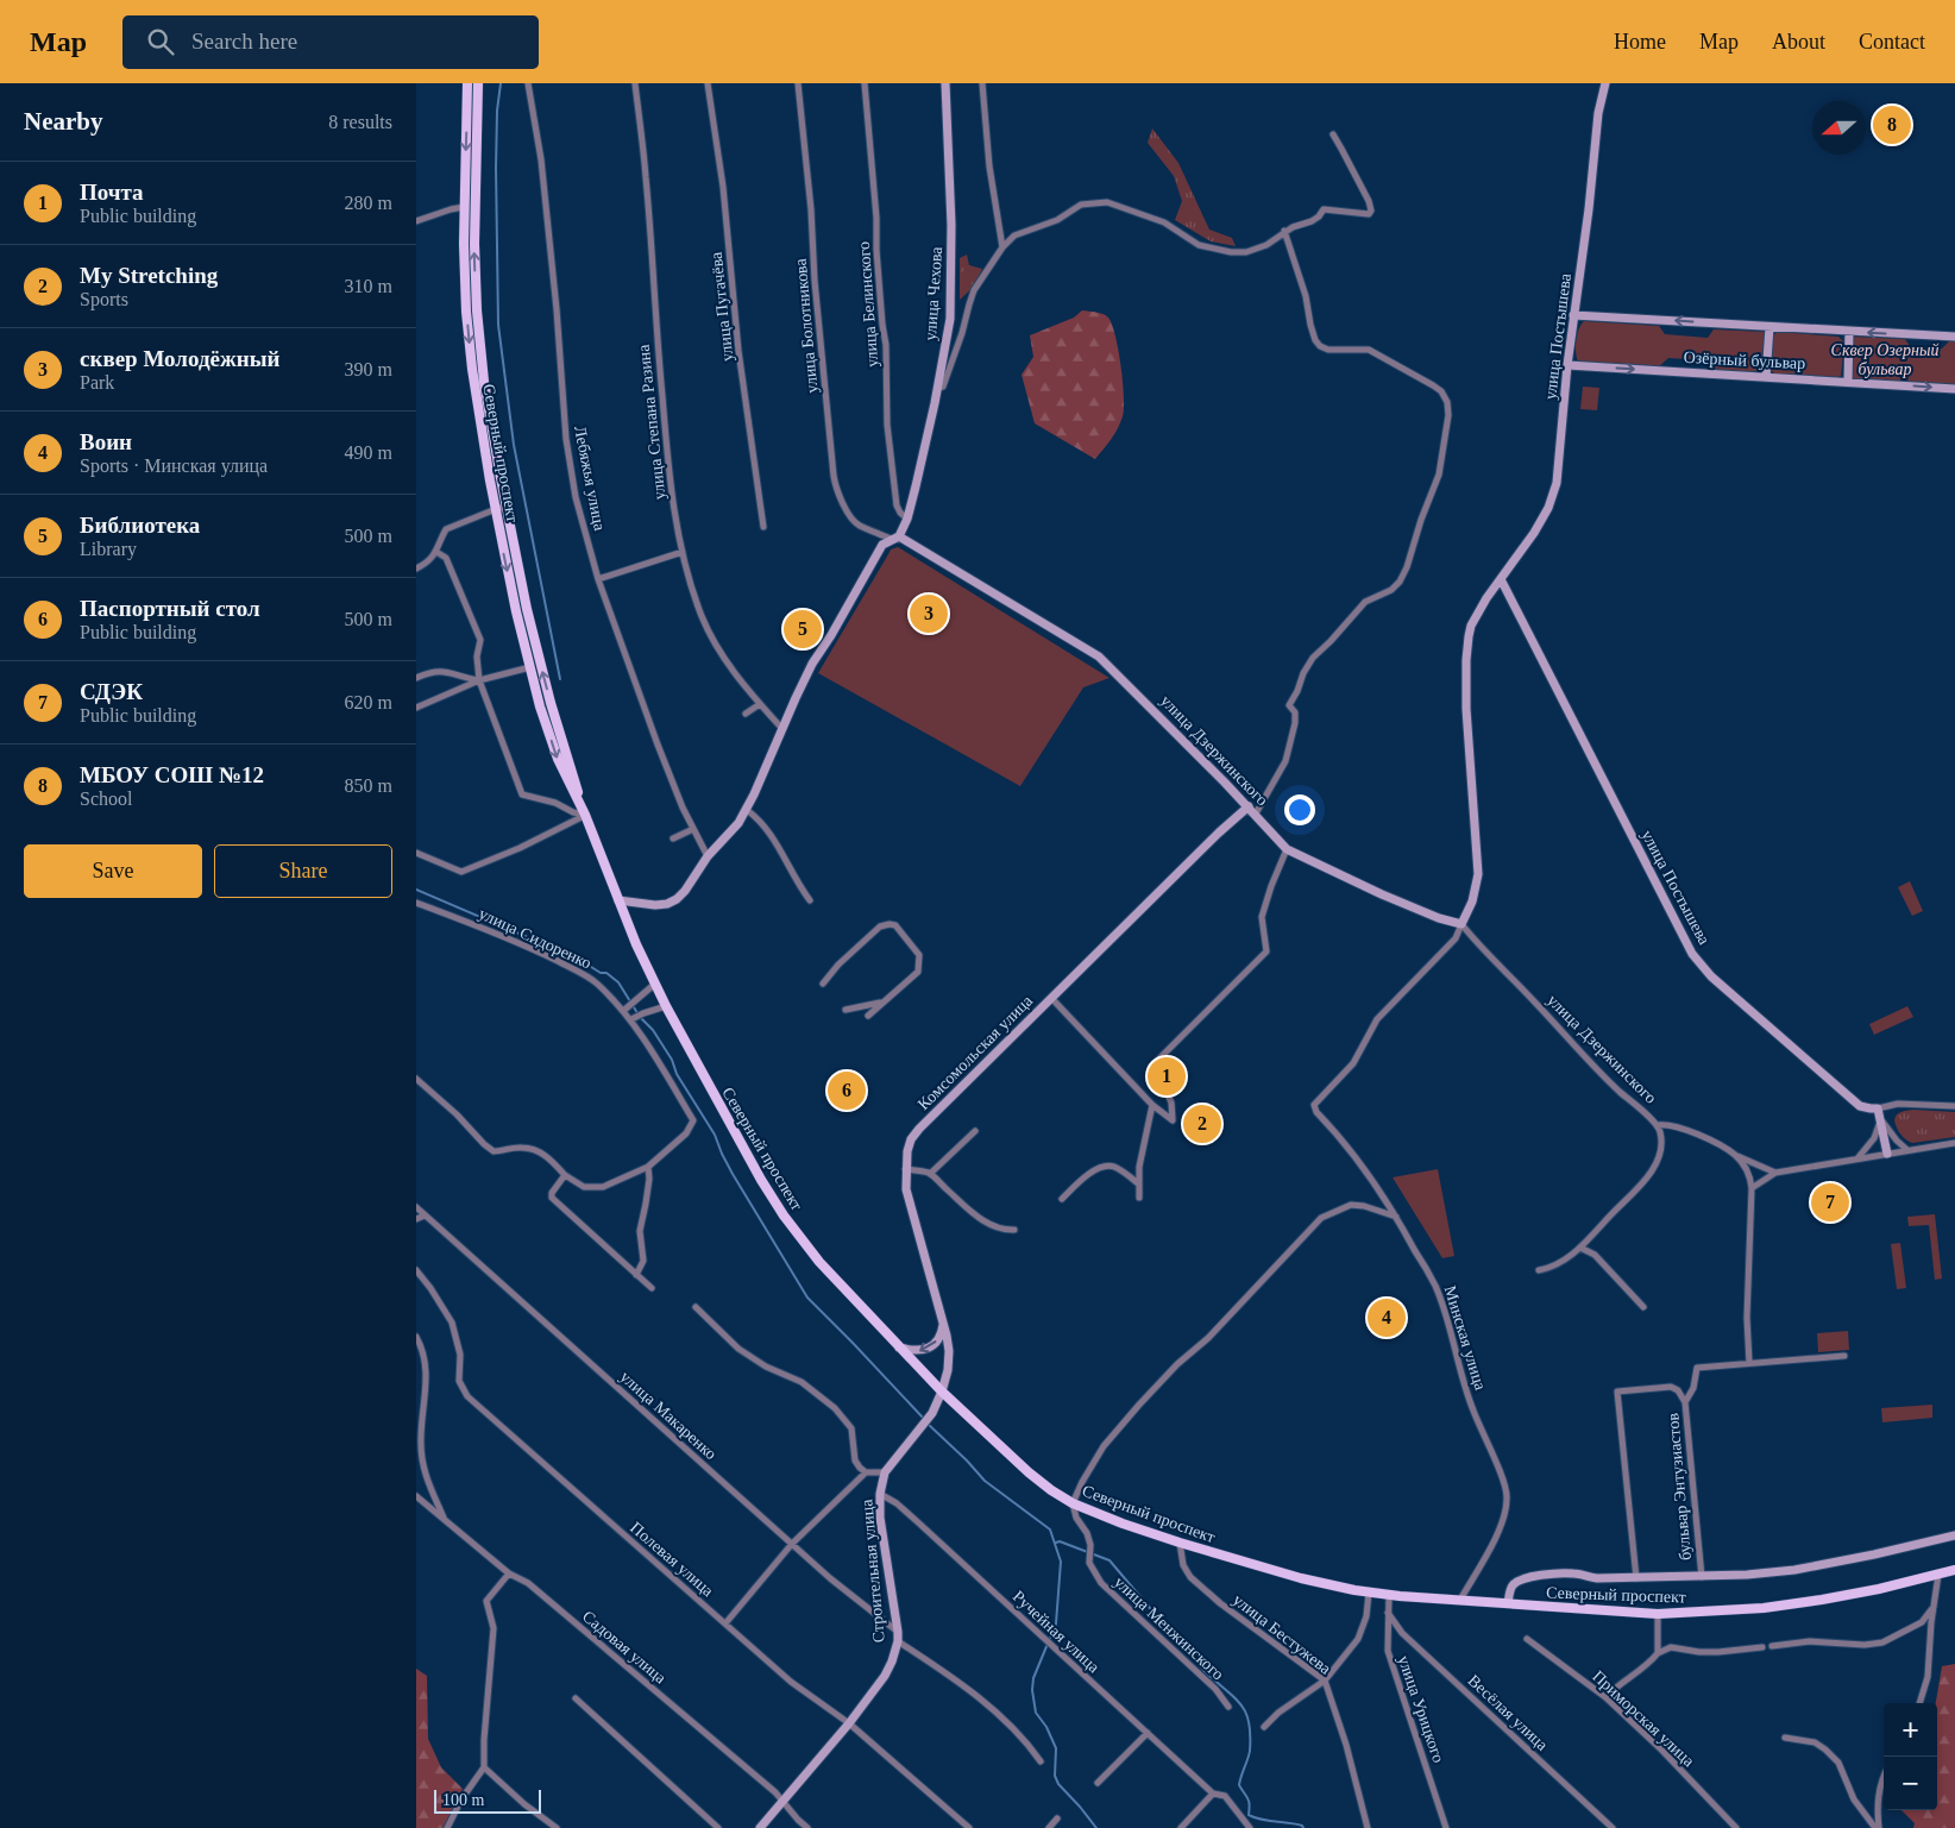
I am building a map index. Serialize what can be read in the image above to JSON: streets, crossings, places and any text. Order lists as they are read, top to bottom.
{
  "streets": {
    "main road": ["Северный проспект"],
    "street": [
      "улица Чехова",
      "улица Белинского",
      "улица Пугачёва",
      "улица Болотникова",
      "улица Постышева",
      "Озёрный бульвар",
      "улица Степана Разина",
      "Лебяжья улица",
      "улица Дзержинского",
      "улица Сидоренко",
      "Комсомольская улица",
      "Минская улица",
      "улица Макаренко",
      "бульвар Энтузиастов",
      "Полевая улица",
      "Строительная улица",
      "улица Менжинского",
      "Ручейная улица",
      "улица Бестужева",
      "Садовая улица",
      "улица Урицкого",
      "Весёлая улица",
      "Приморская улица"
    ]
  },
  "crossings": [
    ["улица Чехова", "улица Белинского"],
    ["улица Чехова", "улица Болотникова"],
    ["улица Чехова", "улица Степана Разина"],
    ["улица Чехова", "Северный проспект"],
    ["улица Чехова", "Лебяжья улица"],
    ["улица Чехова", "улица Дзержинского"],
    ["улица Болотникова", "улица Дзержинского"],
    ["улица Постышева", "Озёрный бульвар"],
    ["улица Постышева", "улица Дзержинского"],
    ["улица Постышева", "Минская улица"],
    ["Северный проспект", "Комсомольская улица"],
    ["Северный проспект", "Минская улица"],
    ["Северный проспект", "Строительная улица"],
    ["Северный проспект", "улица Менжинского"],
    ["Северный проспект", "улица Бестужева"],
    ["Северный проспект", "улица Урицкого"],
    ["улица Дзержинского", "Комсомольская улица"],
    ["улица Дзержинского", "Минская улица"],
    ["Комсомольская улица", "Строительная улица"],
    ["улица Макаренко", "Строительная улица"],
    ["Полевая улица", "Строительная улица"],
    ["Строительная улица", "Ручейная улица"],
    ["Строительная улица", "Садовая улица"],
    ["улица Урицкого", "Весёлая улица"]
  ],
  "parks": ["Сквер Озерный бульвар"],
  "scale_bar": "100 m",
  "north": "left",
  "page": {
    "header": "Map",
    "search": "Search here",
    "nav": [
      "Home",
      "Map",
      "About",
      "Contact"
    ],
    "heading": ["Nearby", "8 results"],
    "pins": [
      "8",
      "3",
      "5",
      "1",
      "6",
      "2",
      "7",
      "4"
    ],
    "list": [
      {
        "mark": "1",
        "name": "Почта",
        "note": "Public building",
        "value": "280 m"
      },
      {
        "mark": "2",
        "name": "My Stretching",
        "note": "Sports",
        "value": "310 m"
      },
      {
        "mark": "3",
        "name": "сквер Молодёжный",
        "note": "Park",
        "value": "390 m"
      },
      {
        "mark": "4",
        "name": "Воин",
        "note": "Sports · Минская улица",
        "value": "490 m"
      },
      {
        "mark": "5",
        "name": "Библиотека",
        "note": "Library",
        "value": "500 m"
      },
      {
        "mark": "6",
        "name": "Паспортный стол",
        "note": "Public building",
        "value": "500 m"
      },
      {
        "mark": "7",
        "name": "СДЭК",
        "note": "Public building",
        "value": "620 m"
      },
      {
        "mark": "8",
        "name": "МБОУ СОШ №12",
        "note": "School",
        "value": "850 m"
      }
    ],
    "buttons": ["Save", "Share"],
    "map_buttons": ["+", "−"],
    "scale": "100 m"
  }
}
